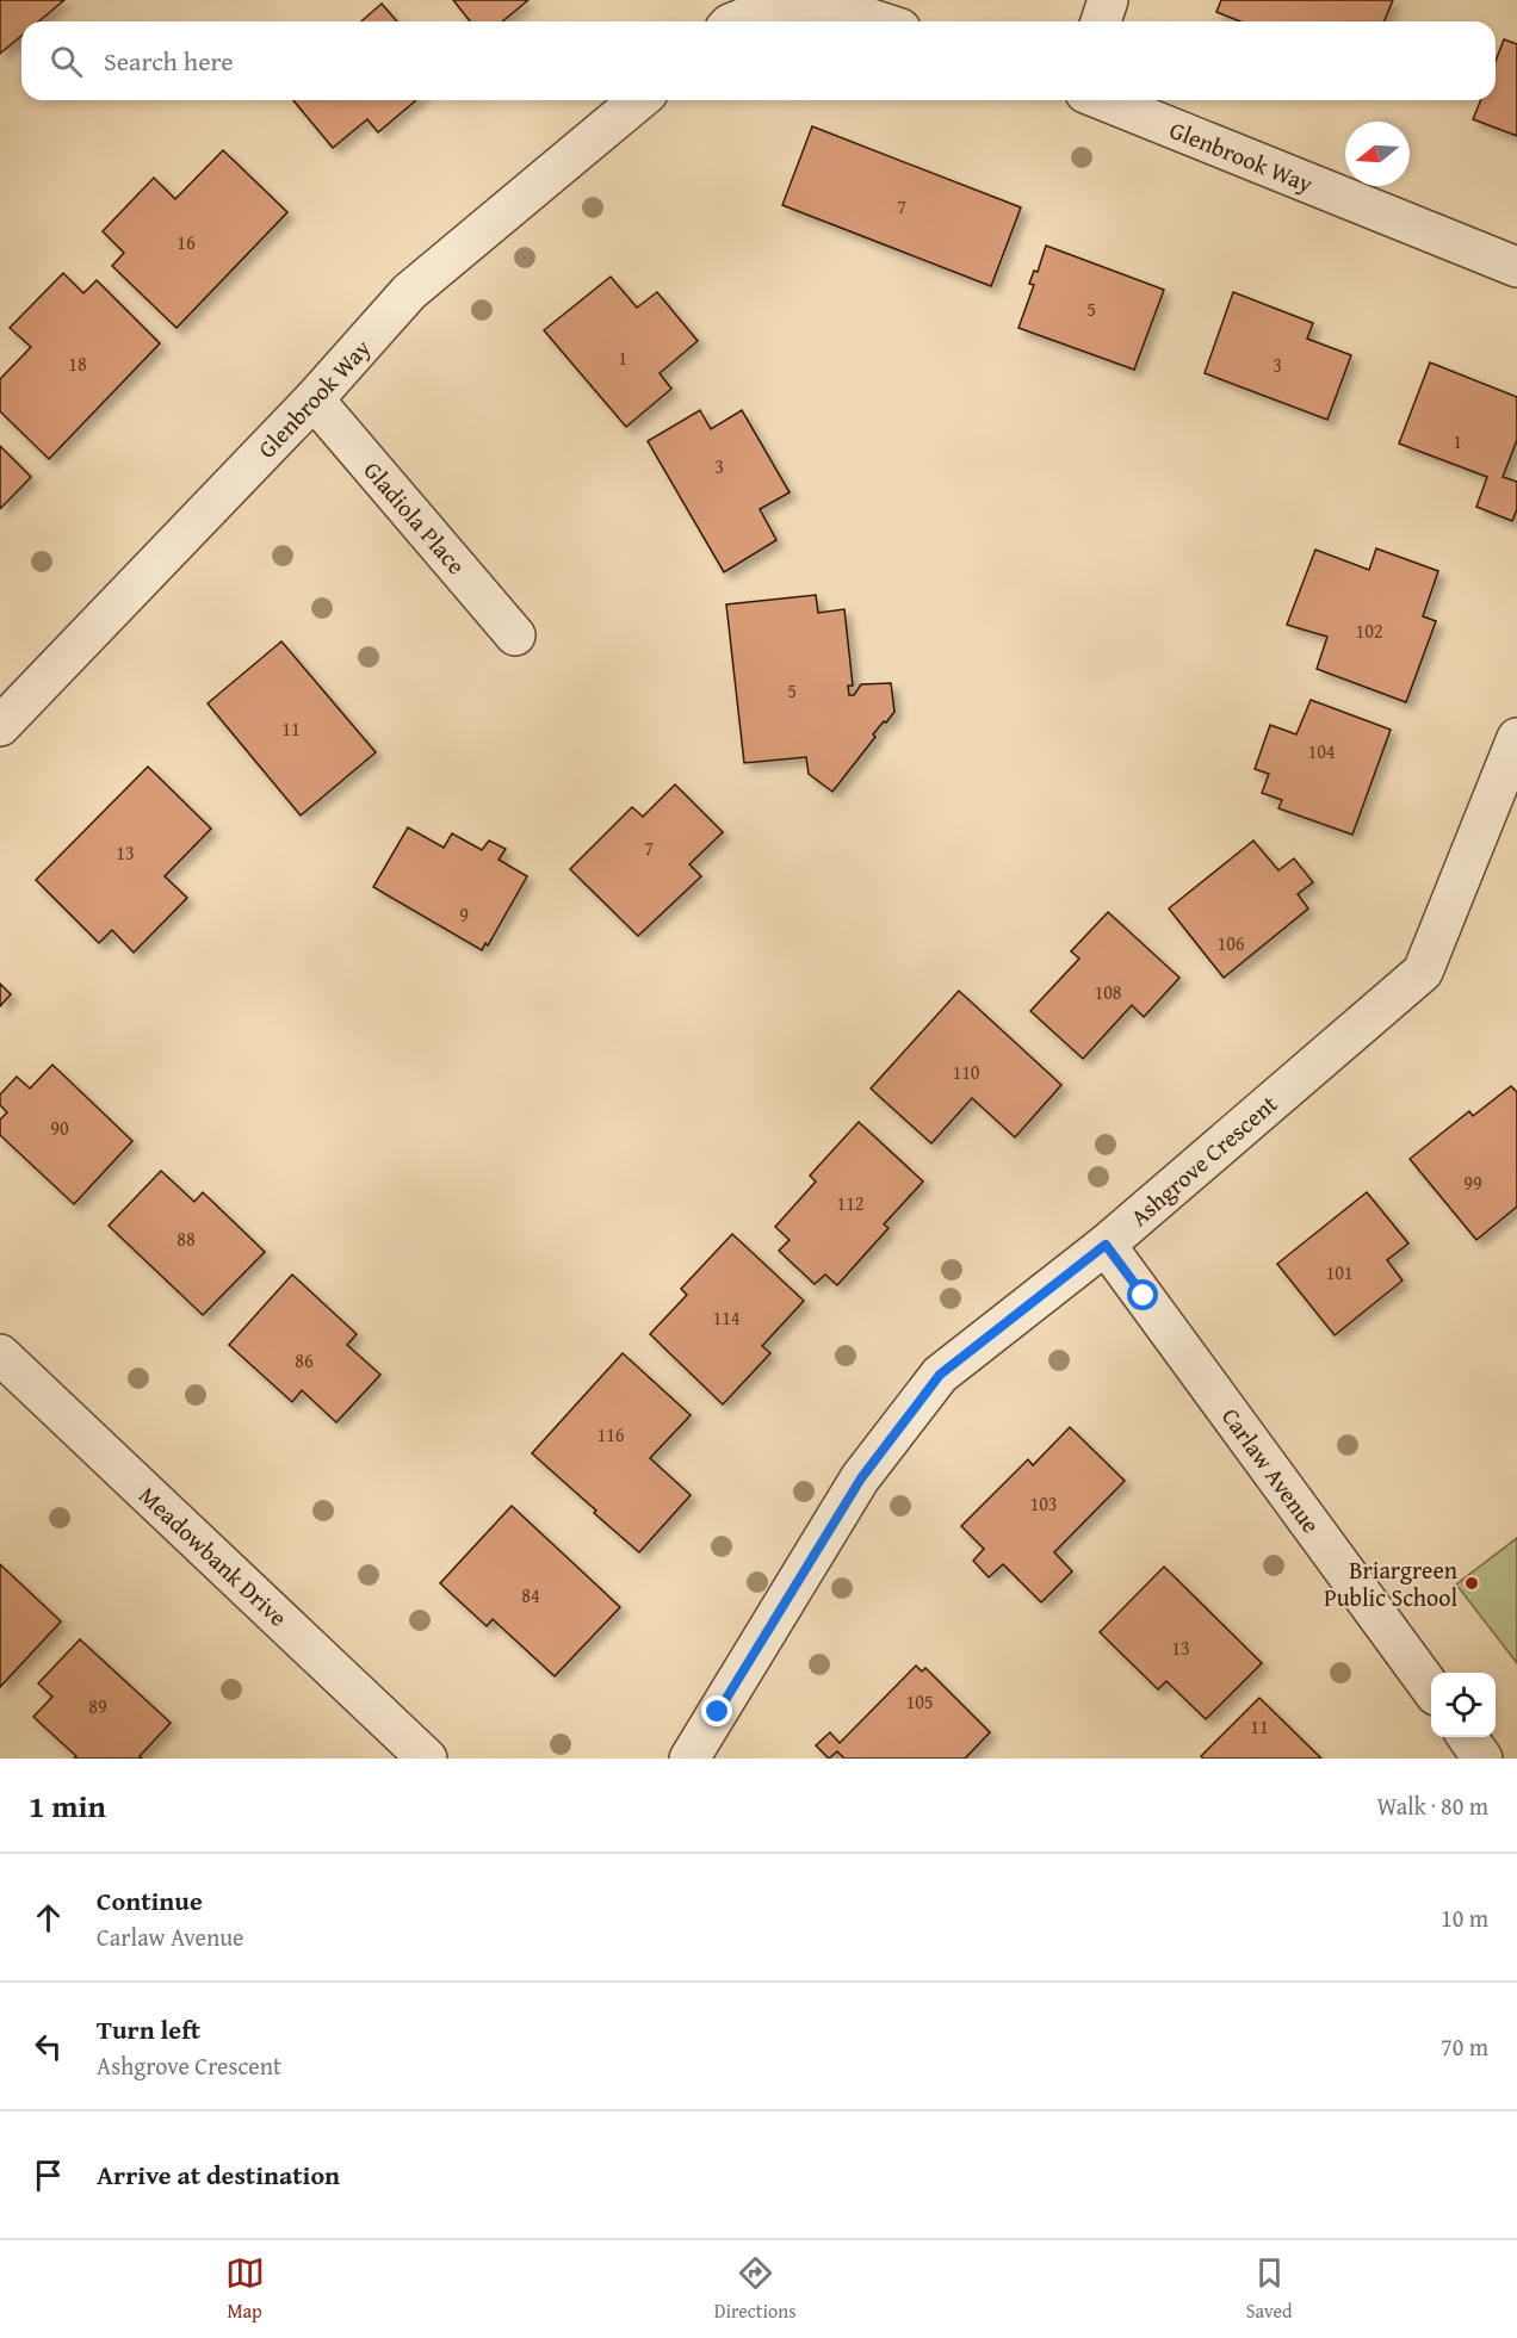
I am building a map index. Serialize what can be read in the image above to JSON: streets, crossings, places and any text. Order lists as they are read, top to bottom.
{
  "streets": {
    "street": [
      "Glenbrook Way",
      "Gladiola Place",
      "Ashgrove Crescent",
      "Carlaw Avenue",
      "Meadowbank Drive"
    ]
  },
  "crossings": [
    ["Glenbrook Way", "Gladiola Place"],
    ["Ashgrove Crescent", "Carlaw Avenue"]
  ],
  "places": ["Briargreen Public School"],
  "house_numbers": [
    "7",
    "16",
    "5",
    "1",
    "18",
    "3",
    "1",
    "3",
    "102",
    "5",
    "11",
    "104",
    "7",
    "13",
    "9",
    "106",
    "108",
    "110",
    "90",
    "99",
    "112",
    "88",
    "101",
    "114",
    "86",
    "116",
    "103",
    "84",
    "13",
    "105",
    "89",
    "11"
  ],
  "north": "left",
  "page": {
    "search": "Search here",
    "heading": ["1 min", "Walk · 80 m"],
    "list": [
      ["Continue", "Carlaw Avenue", "10 m"],
      ["Turn left", "Ashgrove Crescent", "70 m"],
      "Arrive at destination"
    ],
    "nav": ["Map", "Directions", "Saved"]
  }
}
